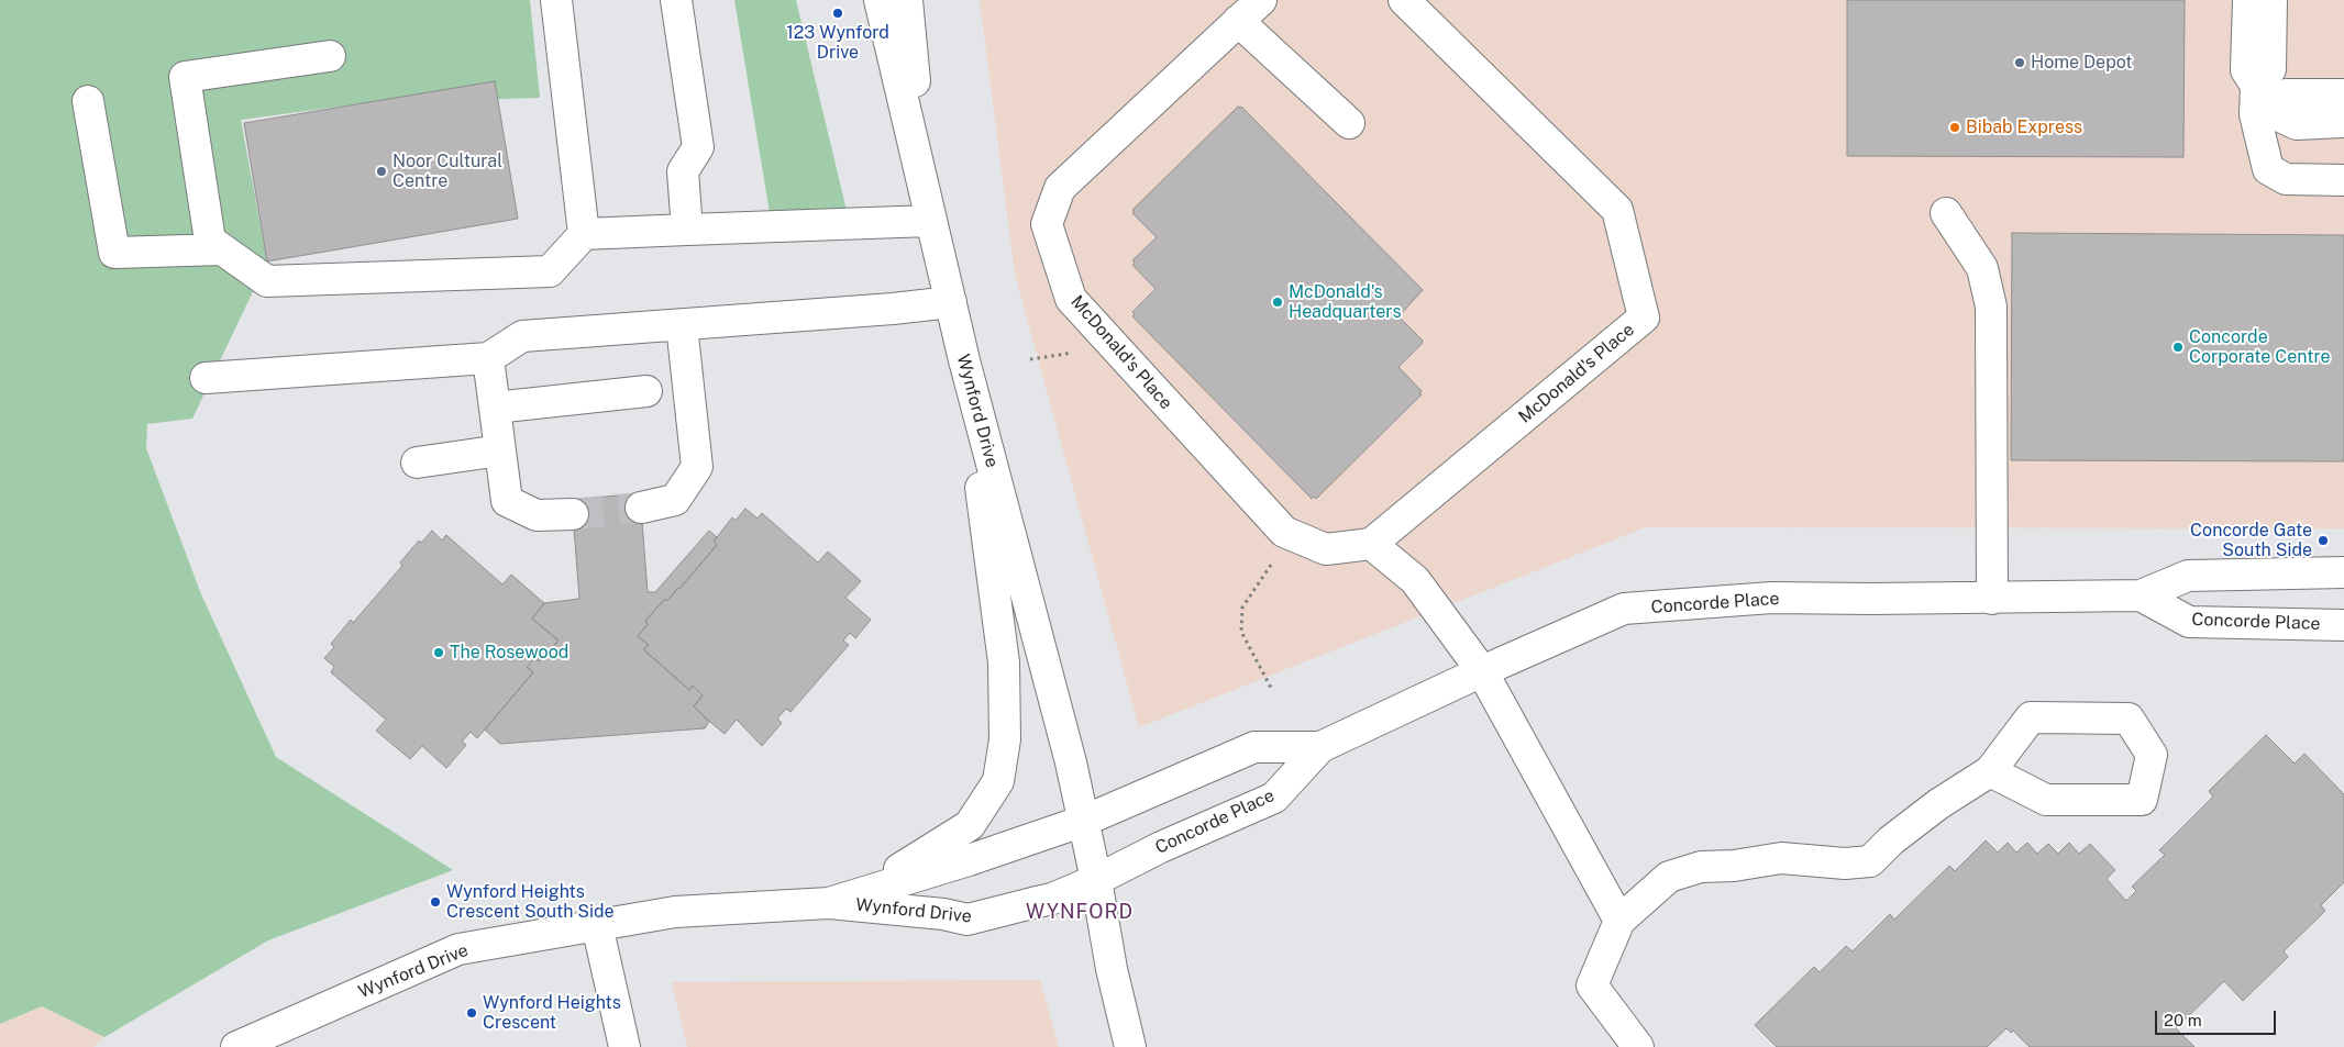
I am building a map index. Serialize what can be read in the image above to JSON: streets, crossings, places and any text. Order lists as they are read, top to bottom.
{
  "streets": {
    "street": ["McDonald's Place", "Wynford Drive", "Concorde Place"]
  },
  "crossings": [
    ["Wynford Drive", "Concorde Place"]
  ],
  "districts": ["WYNFORD"],
  "places": [
    "123 Wynford Drive",
    "Home Depot",
    "Bibab Express",
    "Noor Cultural Centre",
    "McDonald's Headquarters",
    "Concorde Corporate Centre",
    "Concorde Gate South Side",
    "The Rosewood",
    "Wynford Heights Crescent South Side",
    "Wynford Heights Crescent"
  ],
  "scale_bar": "20 m"
}
